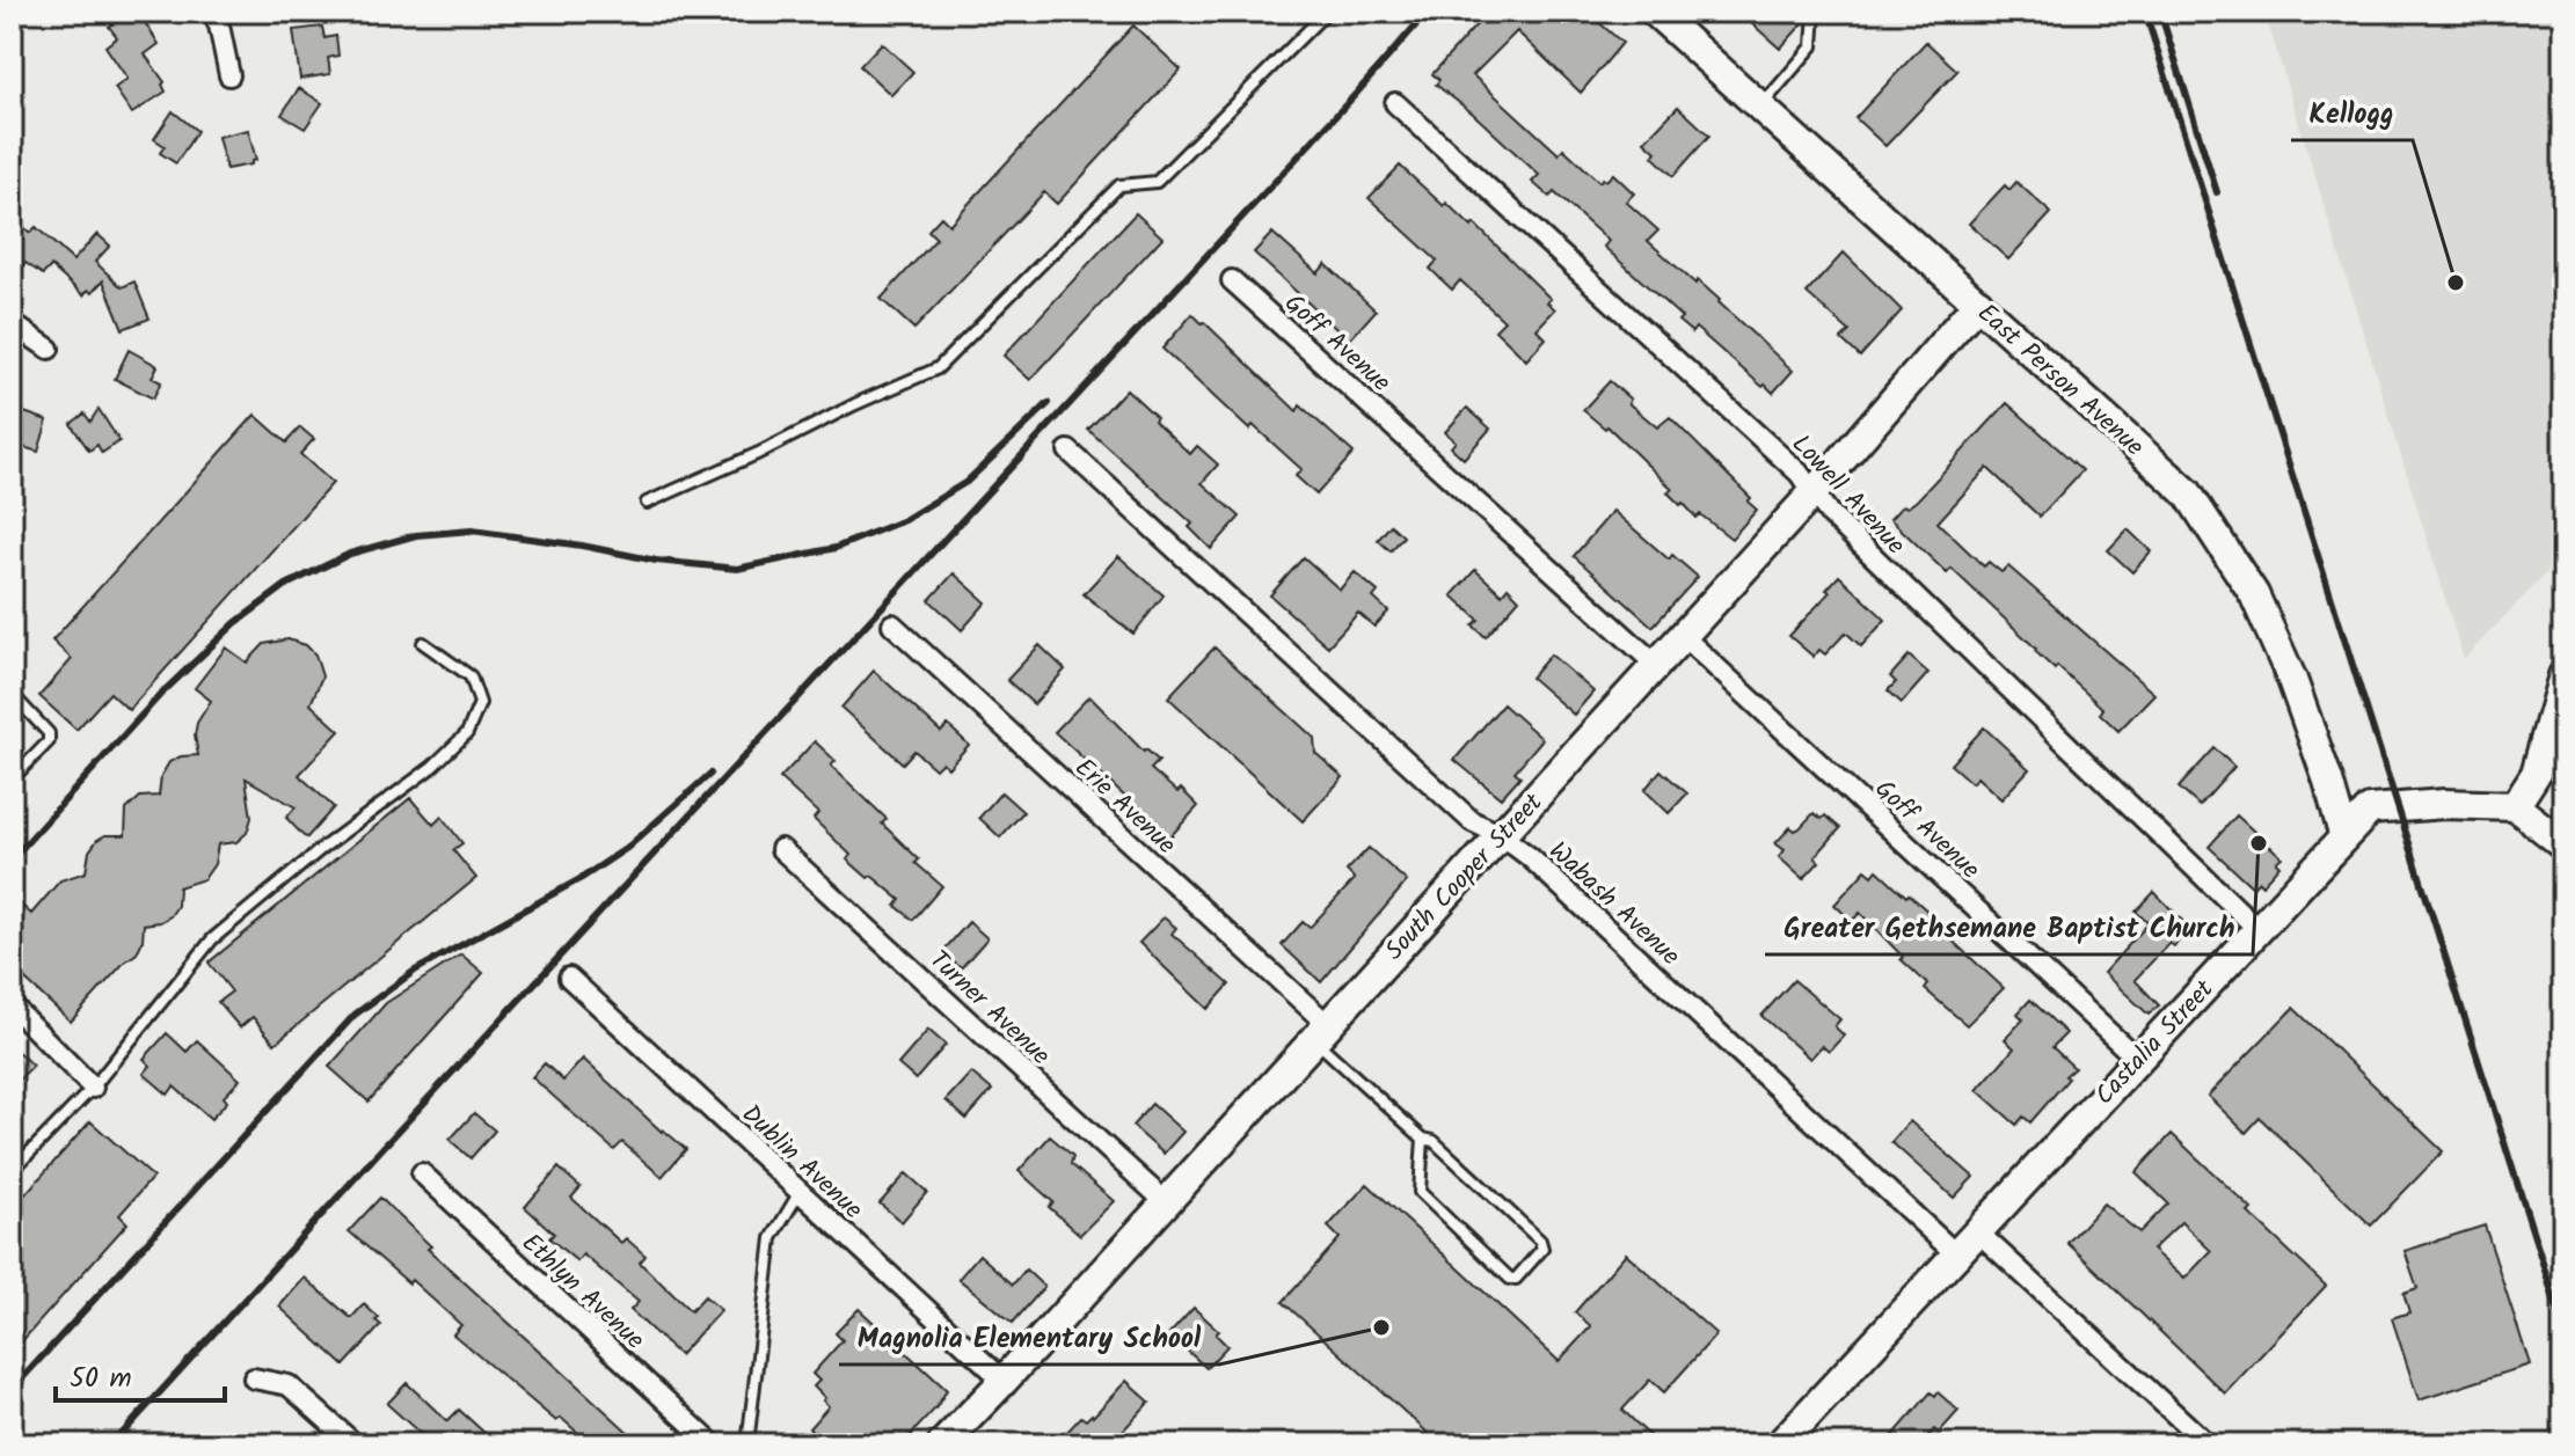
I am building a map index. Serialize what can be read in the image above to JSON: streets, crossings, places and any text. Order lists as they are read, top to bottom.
{
  "streets": {
    "street": [
      "Goff Avenue",
      "East Person Avenue",
      "Lowell Avenue",
      "Erie Avenue",
      "South Cooper Street",
      "Wabash Avenue",
      "Turner Avenue",
      "Castalia Street",
      "Dublin Avenue",
      "Ethlyn Avenue"
    ]
  },
  "crossings": [
    ["Goff Avenue", "South Cooper Street"],
    ["Goff Avenue", "Castalia Street"],
    ["East Person Avenue", "South Cooper Street"],
    ["East Person Avenue", "Castalia Street"],
    ["Lowell Avenue", "South Cooper Street"],
    ["Lowell Avenue", "Castalia Street"],
    ["Erie Avenue", "South Cooper Street"],
    ["South Cooper Street", "Wabash Avenue"],
    ["South Cooper Street", "Turner Avenue"],
    ["South Cooper Street", "Dublin Avenue"],
    ["Wabash Avenue", "Castalia Street"]
  ],
  "places": ["Kellogg", "Greater Gethsemane Baptist Church", "Magnolia Elementary School"],
  "scale_bar": "50 m"
}
